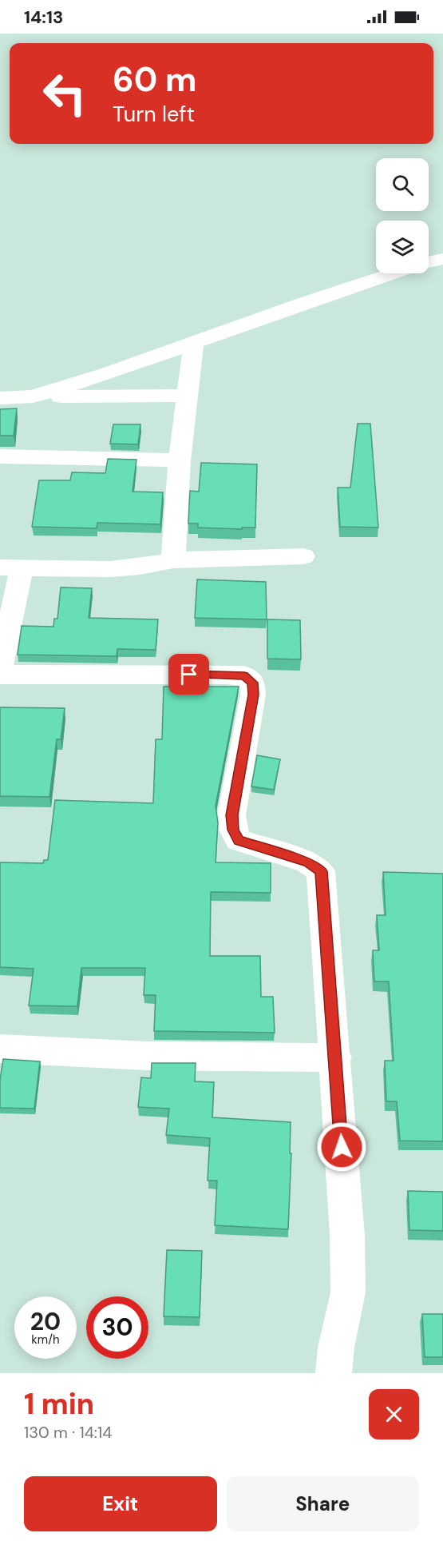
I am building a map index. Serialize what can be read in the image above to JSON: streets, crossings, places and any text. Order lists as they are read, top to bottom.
{
  "page": {
    "status": "14:13",
    "turn": ["60 m", "Turn left"],
    "speed": "20 km/h",
    "limit": "30",
    "heading": ["1 min", "130 m · 14:14"],
    "buttons": ["Exit", "Share"]
  }
}
